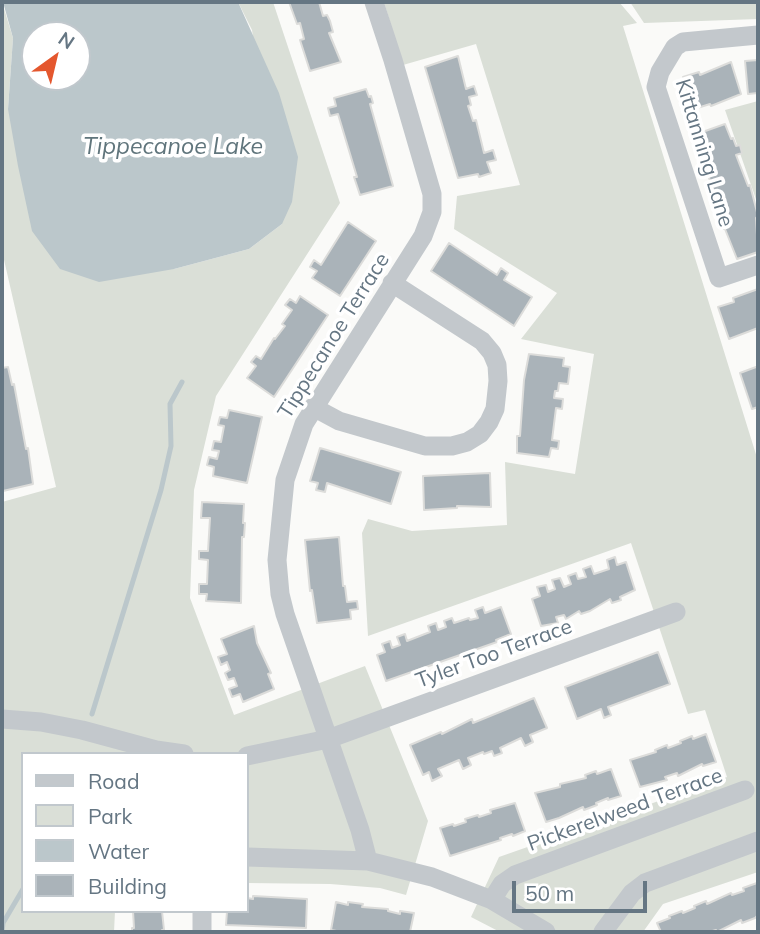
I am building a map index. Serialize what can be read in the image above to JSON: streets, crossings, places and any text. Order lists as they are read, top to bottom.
{
  "streets": {
    "street": [
      "Kittanning Lane",
      "Tippecanoe Terrace",
      "Tyler Too Terrace",
      "Pickerelweed Terrace"
    ]
  },
  "crossings": [
    ["Tippecanoe Terrace", "Tyler Too Terrace"]
  ],
  "water": ["Tippecanoe Lake"],
  "legend": [
    "Road",
    "Park",
    "Water",
    "Building"
  ],
  "scale_bar": "50 m",
  "north": "top right"
}
